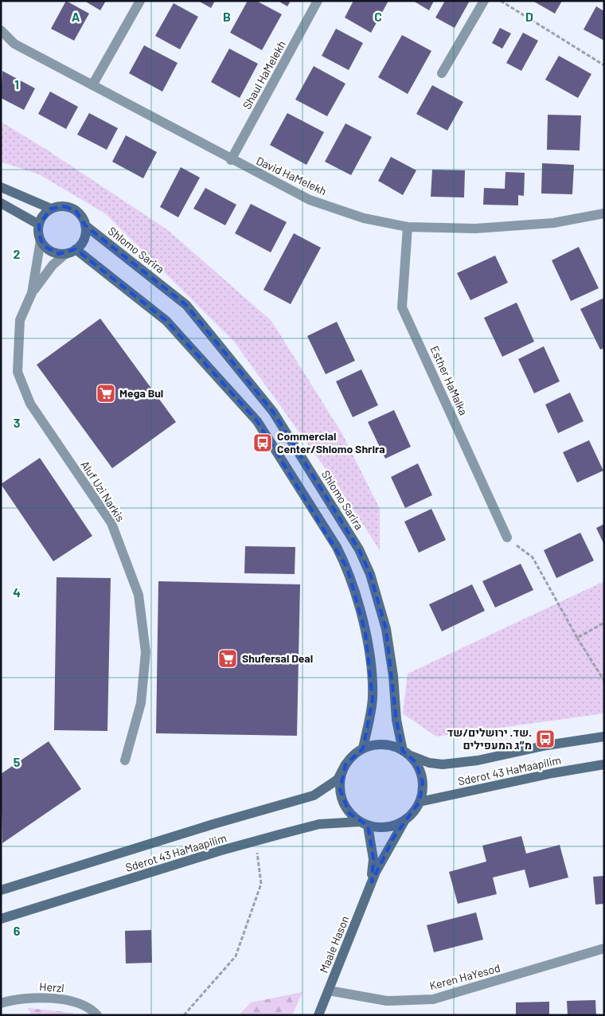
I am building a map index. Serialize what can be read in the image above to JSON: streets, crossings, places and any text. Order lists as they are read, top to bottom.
{
  "streets": {
    "street": [
      "Shaul HaMelekh",
      "David HaMelekh",
      "Shlomo Sarira",
      "Esther HaMalka",
      "Aluf Uzi Narkis",
      "Sderot 43 HaMaapilim",
      "Maale Hason",
      "Keren HaYesod",
      "Herzl"
    ]
  },
  "crossings": [
    ["Shaul HaMelekh", "David HaMelekh"],
    ["David HaMelekh", "Esther HaMalka"],
    ["Shlomo Sarira", "Aluf Uzi Narkis"],
    ["Shlomo Sarira", "Sderot 43 HaMaapilim"],
    ["Shlomo Sarira", "Maale Hason"],
    ["Sderot 43 HaMaapilim", "Maale Hason"],
    ["Maale Hason", "Keren HaYesod"]
  ],
  "places": {
    "supermarket": ["Mega Bul", "Shufersal Deal"],
    "bus stop": ["Commercial Center/Shlomo Shrira", "שד. ירושלים/שד. מ״ג המעפילים"]
  },
  "grid": {
    "columns": [
      "A",
      "B",
      "C",
      "D"
    ],
    "rows": [
      "1",
      "2",
      "3",
      "4",
      "5",
      "6"
    ]
  }
}
